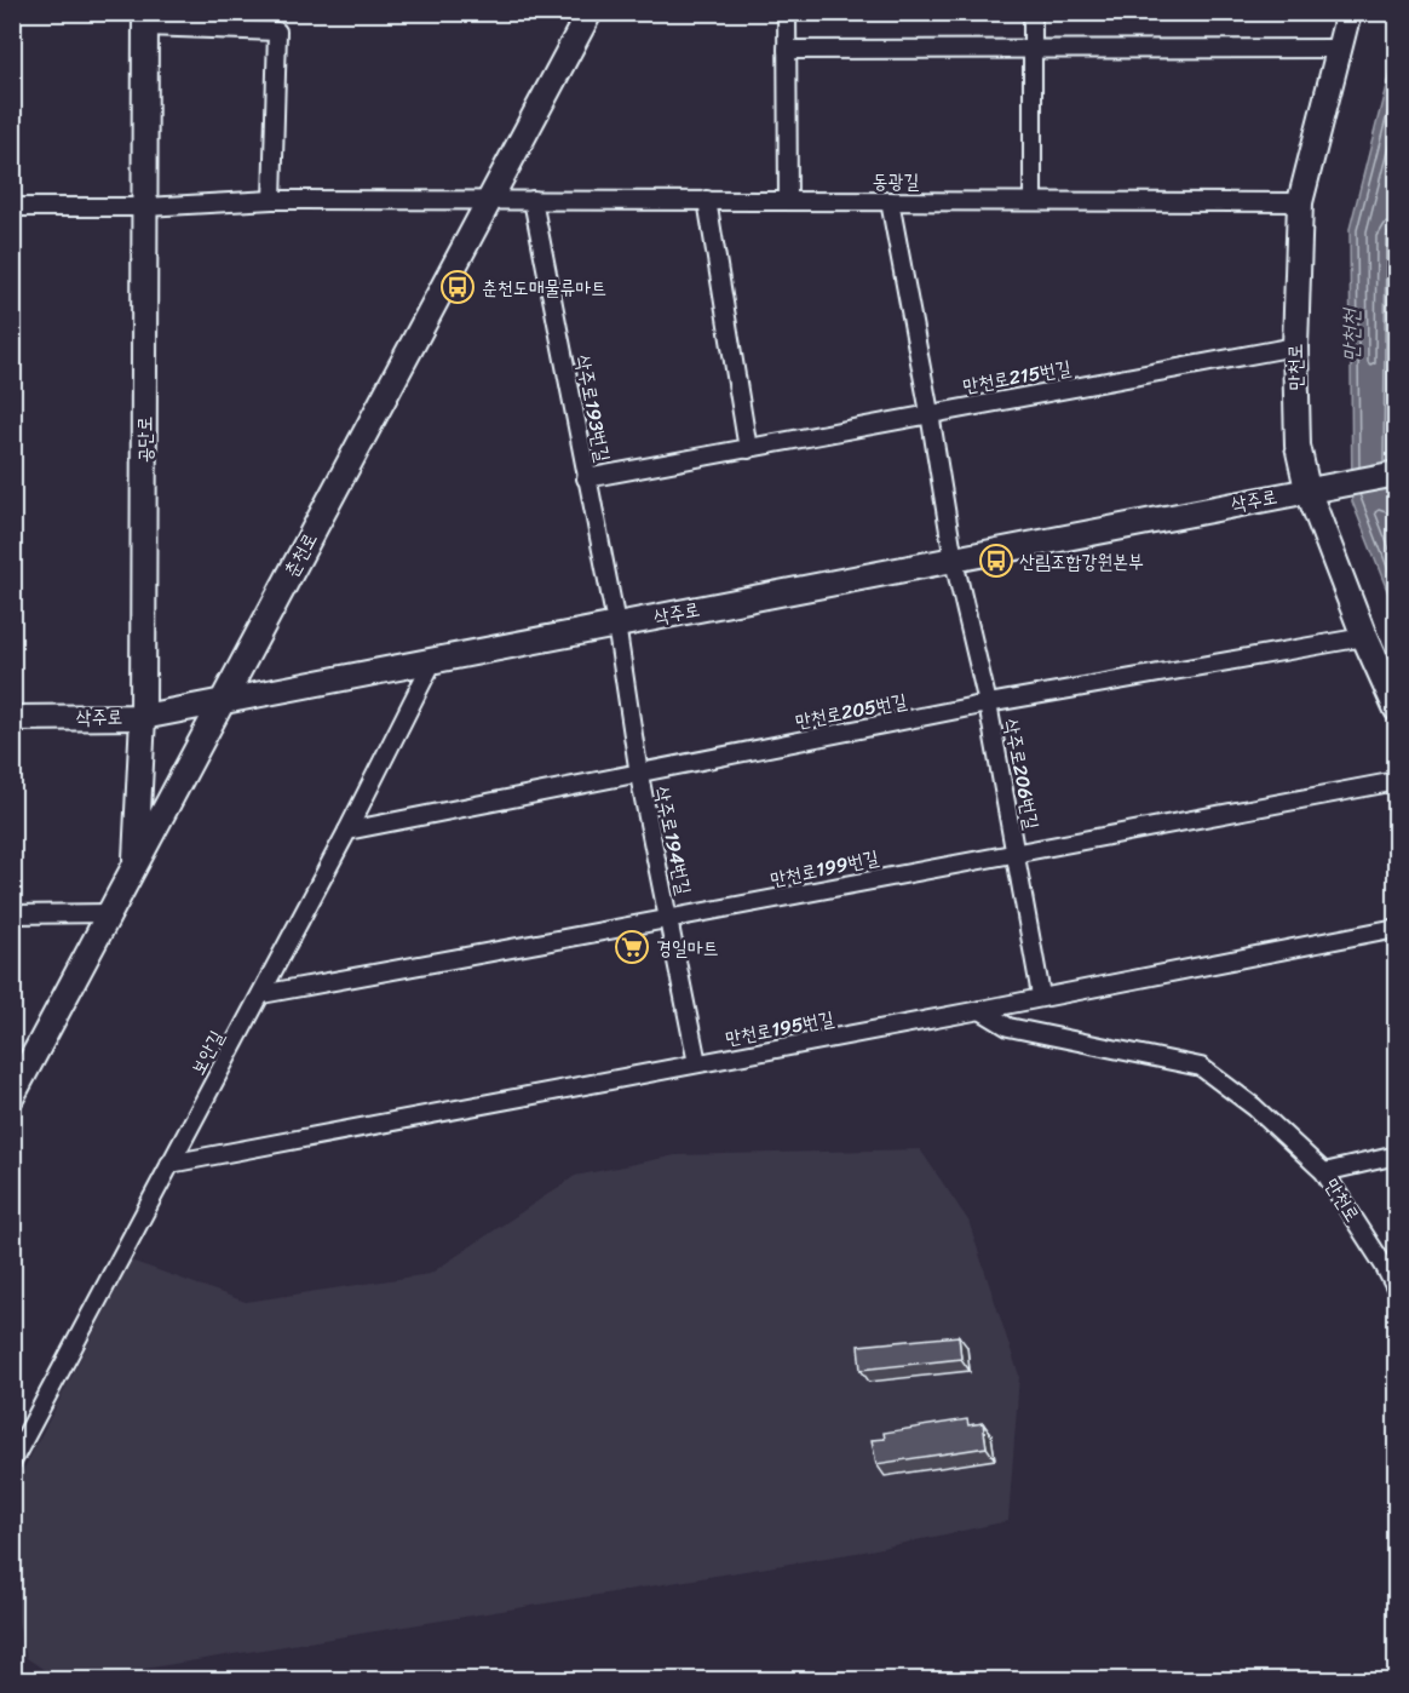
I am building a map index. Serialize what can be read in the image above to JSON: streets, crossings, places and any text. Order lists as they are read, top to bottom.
{
  "streets": {
    "street": [
      "동광길",
      "만천로",
      "만천로215번길",
      "삭주로193번길",
      "공단로",
      "삭주로",
      "춘천로",
      "만천로205번길",
      "삭주로206번길",
      "삭주로194번길",
      "만천로199번길",
      "만천로195번길",
      "보안길"
    ]
  },
  "crossings": [
    ["동광길", "만천로"],
    ["동광길", "삭주로193번길"],
    ["동광길", "공단로"],
    ["동광길", "춘천로"],
    ["동광길", "삭주로206번길"],
    ["만천로", "만천로215번길"],
    ["만천로", "삭주로"],
    ["만천로", "만천로205번길"],
    ["만천로215번길", "삭주로193번길"],
    ["만천로215번길", "삭주로206번길"],
    ["삭주로193번길", "삭주로"],
    ["삭주로193번길", "삭주로194번길"],
    ["공단로", "삭주로"],
    ["공단로", "춘천로"],
    ["삭주로", "춘천로"],
    ["삭주로", "삭주로206번길"],
    ["삭주로", "삭주로194번길"],
    ["삭주로", "보안길"],
    ["만천로205번길", "삭주로206번길"],
    ["만천로205번길", "삭주로194번길"],
    ["만천로205번길", "보안길"],
    ["삭주로206번길", "만천로199번길"],
    ["삭주로206번길", "만천로195번길"],
    ["삭주로194번길", "만천로199번길"],
    ["삭주로194번길", "만천로195번길"],
    ["만천로199번길", "보안길"],
    ["만천로195번길", "보안길"]
  ],
  "water": ["만천천"],
  "places": {
    "bus stop": ["춘천도매물류마트", "산림조합강원본부"],
    "supermarket": ["경일마트"]
  }
}
